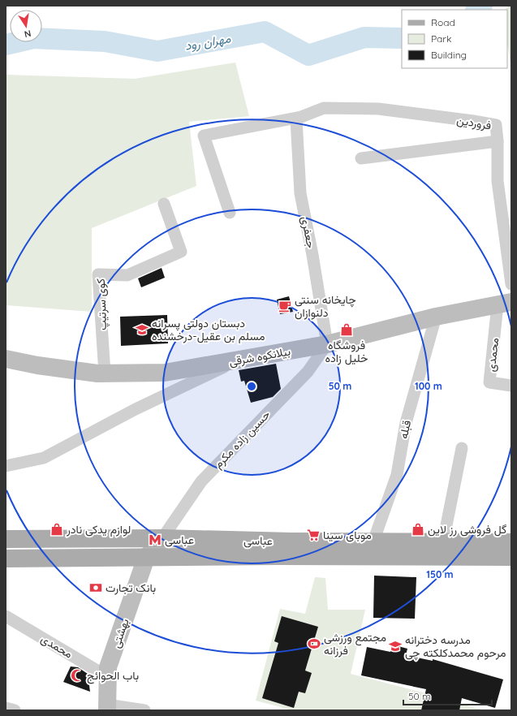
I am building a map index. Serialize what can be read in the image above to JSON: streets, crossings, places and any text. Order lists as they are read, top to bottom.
{
  "streets": {
    "main road": ["بیلانکوه شرقی", "عباسى", "بهشتی"],
    "street": [
      "فروردین",
      "جعفری",
      "کوی سرتیپ",
      "محمدی",
      "قبله",
      "حسین زاده مکرم"
    ]
  },
  "crossings": [
    ["فروردین", "جعفری"],
    ["جعفری", "بیلانکوه شرقی"],
    ["جعفری", "حسین زاده مکرم"],
    ["کوی سرتیپ", "بیلانکوه شرقی"],
    ["محمدی", "بیلانکوه شرقی"],
    ["محمدی", "بهشتی"],
    ["بیلانکوه شرقی", "قبله"],
    ["بیلانکوه شرقی", "حسین زاده مکرم"],
    ["قبله", "عباسى"],
    ["حسین زاده مکرم", "عباسى"],
    ["عباسى", "بهشتی"]
  ],
  "water": ["مهران رود"],
  "places": {
    "cafe": ["چایخانه سنتی دلنوازان"],
    "school or university": ["دبستان دولتی پسرانه مسلم بن عقیل-درخشنده", "مدرسه دخترانه مرحوم محمدکلکته چی"],
    "shop": ["فروشگاه خلیل زاده", "لوازم یدکی نادر", "گل فروشی رز لاین"],
    "supermarket": ["موبای سینا"],
    "metro station": ["عباسی"],
    "bank": ["بانک تجارت"],
    "sports": ["مجتمع ورزشی فرزانه"],
    "mosque": ["باب الحوائج"]
  },
  "legend": ["Road", "Park", "Building"],
  "scale_bar": "50 m",
  "north": "bottom",
  "rings": ["50 m", "100 m", "150 m"]
}
